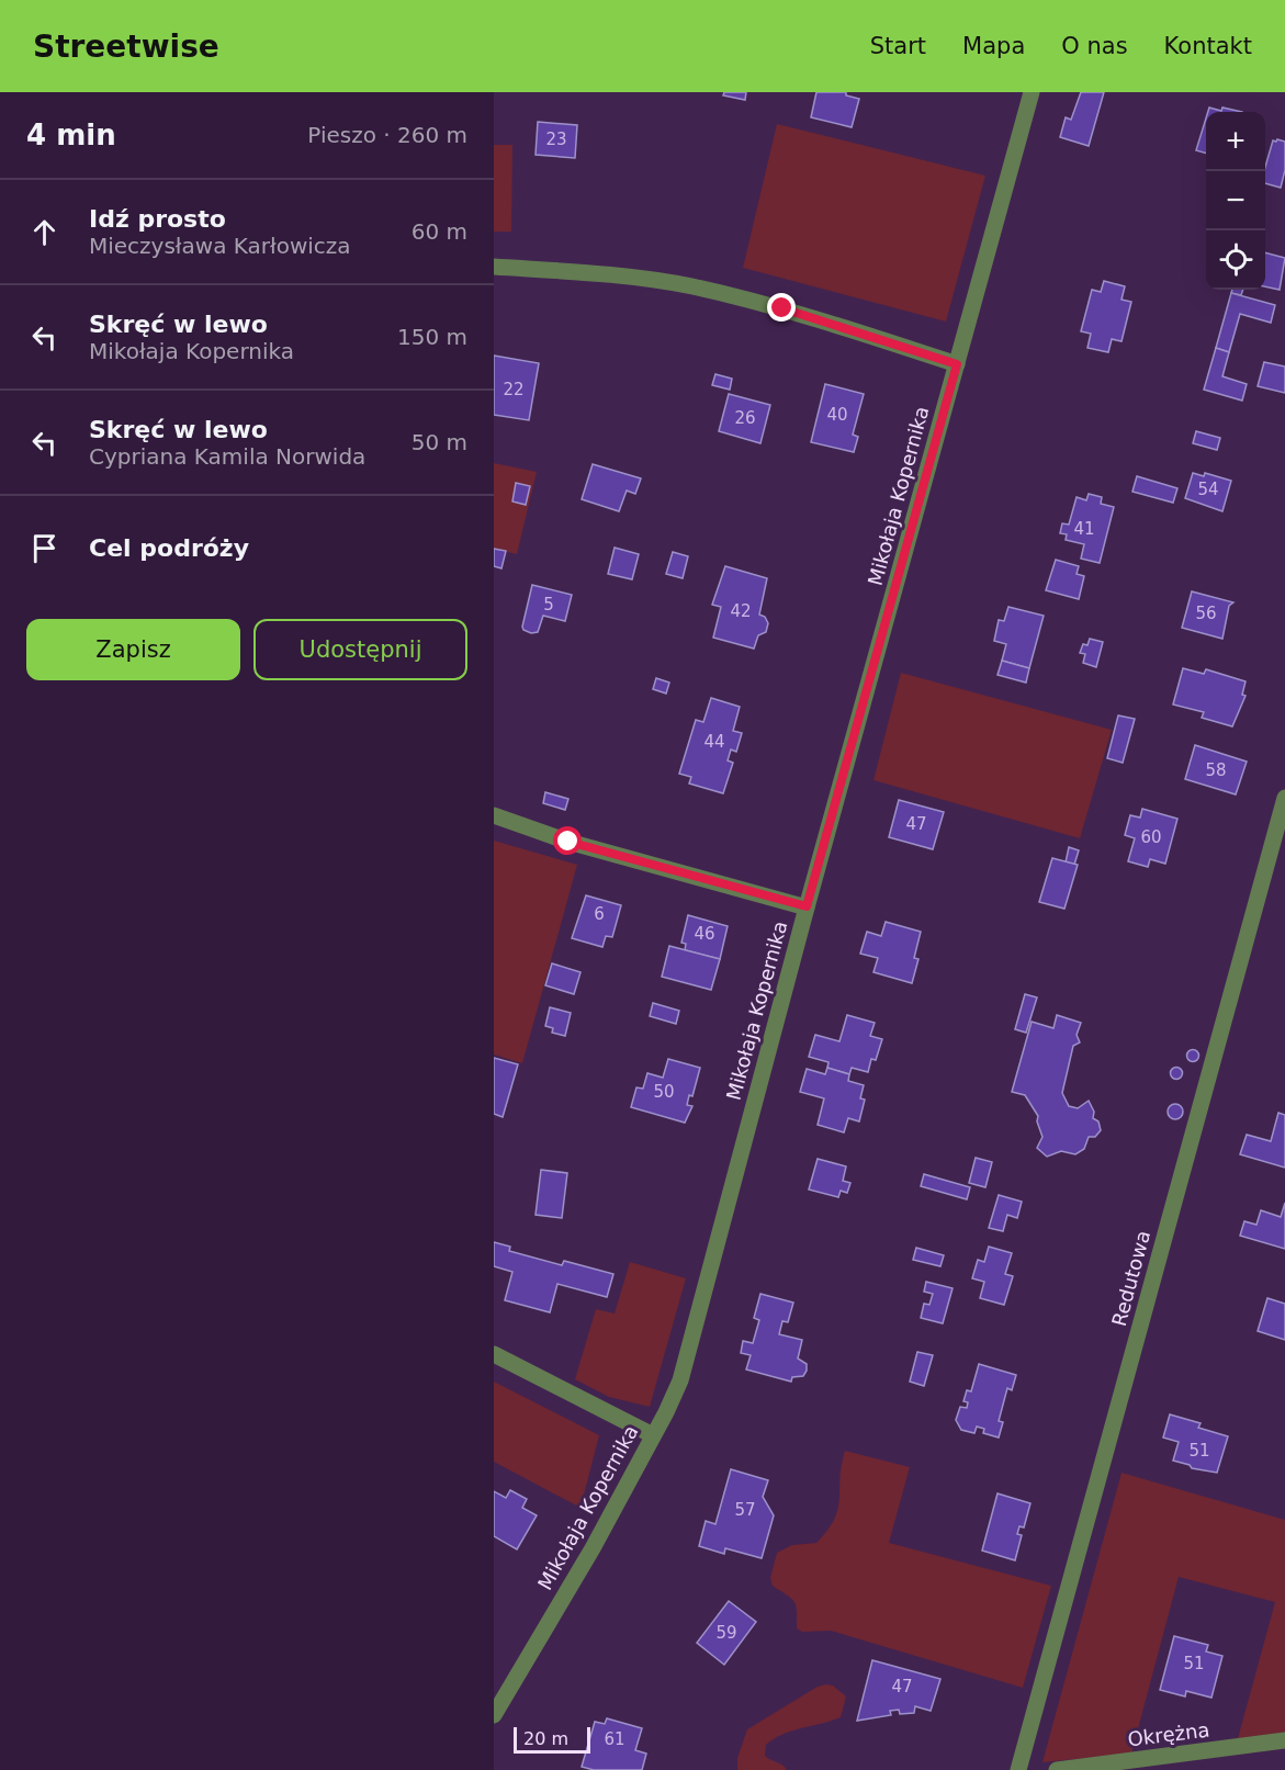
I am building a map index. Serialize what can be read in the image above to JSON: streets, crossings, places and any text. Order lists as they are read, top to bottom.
{
  "streets": {
    "street": ["Mikołaja Kopernika", "Redutowa", "Okrężna"]
  },
  "house_numbers": [
    "23",
    "22",
    "40",
    "26",
    "54",
    "41",
    "5",
    "42",
    "56",
    "44",
    "58",
    "47",
    "60",
    "6",
    "46",
    "50",
    "51",
    "57",
    "59",
    "51",
    "47",
    "61"
  ],
  "scale_bar": "20 m",
  "page": {
    "header": "Streetwise",
    "nav": [
      "Start",
      "Mapa",
      "O nas",
      "Kontakt"
    ],
    "heading": ["4 min", "Pieszo · 260 m"],
    "map_buttons": ["+", "−"],
    "list": [
      ["Idź prosto", "Mieczysława Karłowicza", "60 m"],
      ["Skręć w lewo", "Mikołaja Kopernika", "150 m"],
      ["Skręć w lewo", "Cypriana Kamila Norwida", "50 m"],
      "Cel podróży"
    ],
    "buttons": ["Zapisz", "Udostępnij"],
    "scale": "20 m"
  }
}
